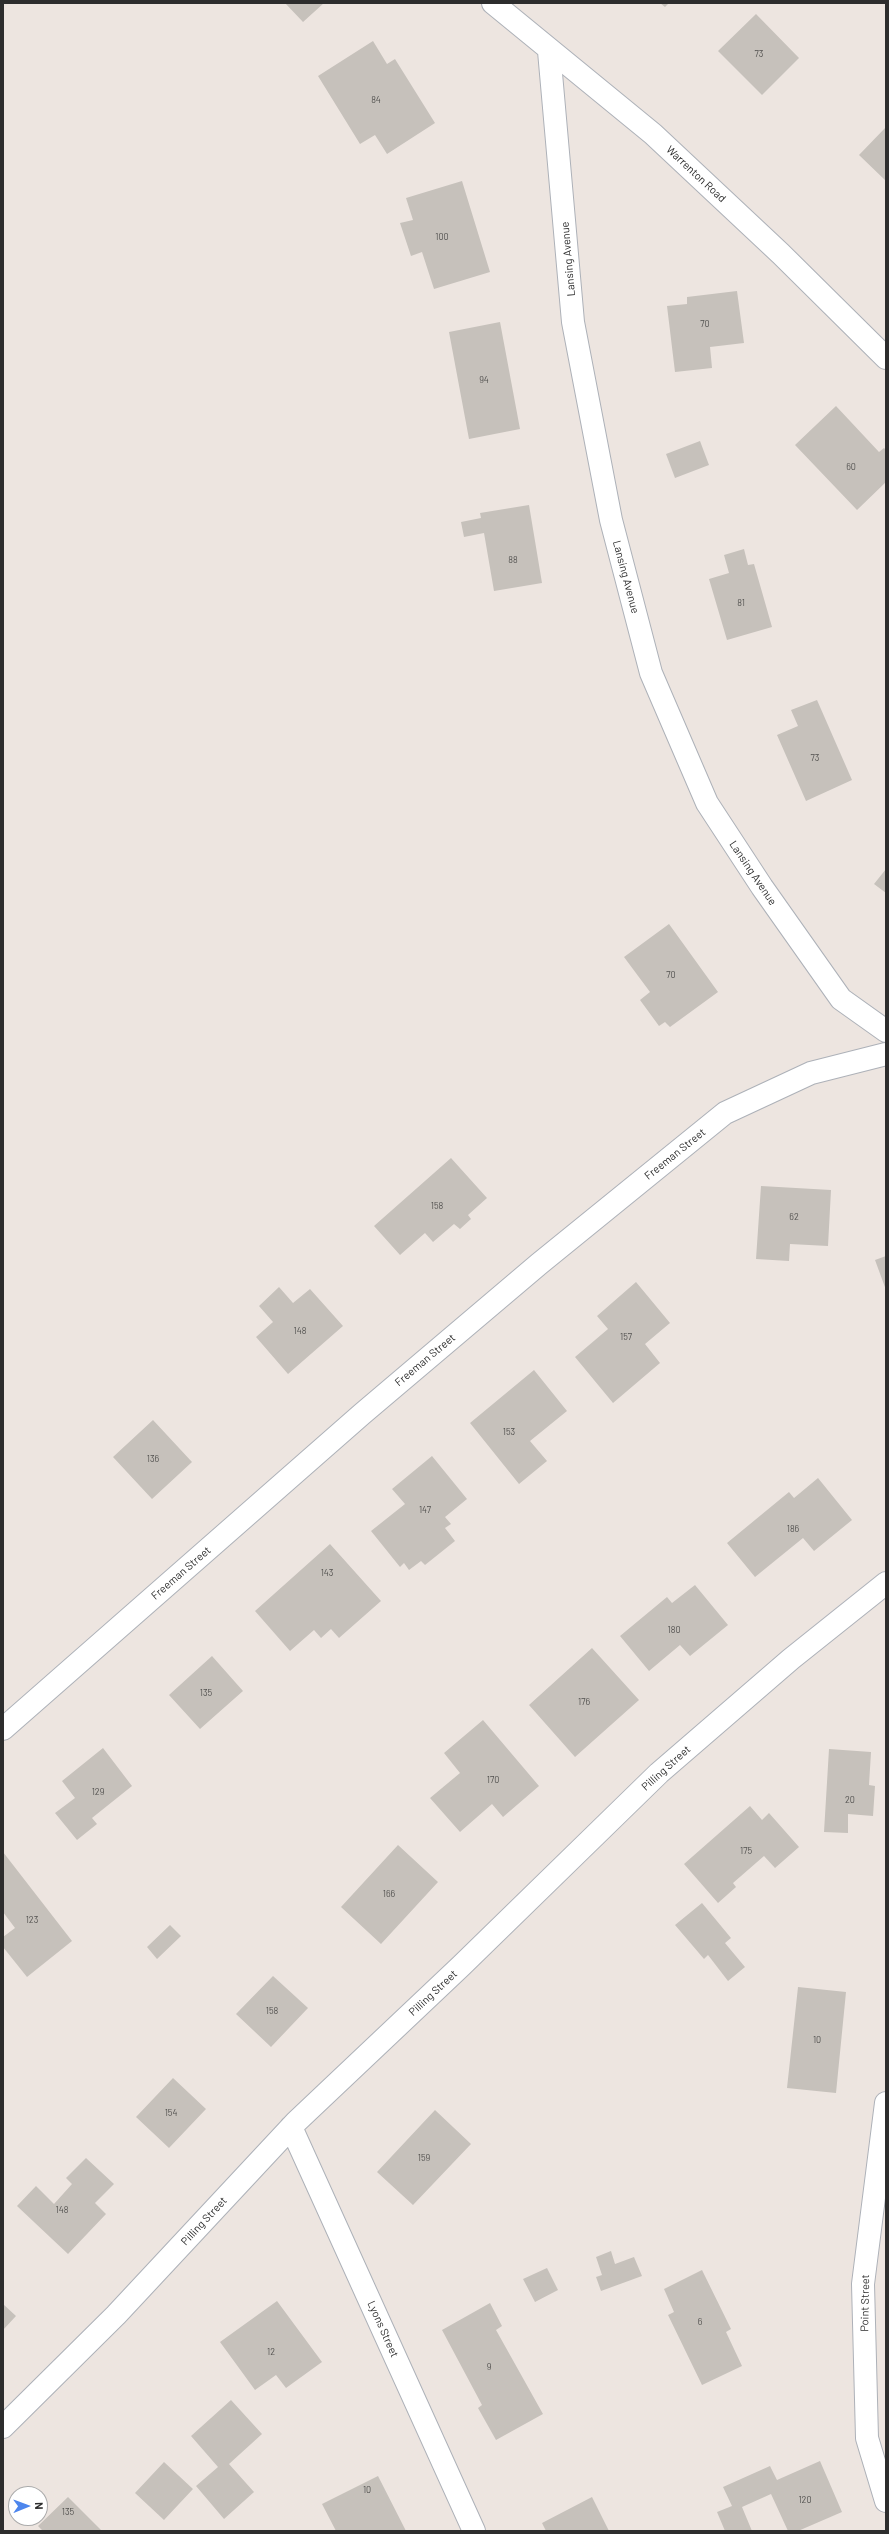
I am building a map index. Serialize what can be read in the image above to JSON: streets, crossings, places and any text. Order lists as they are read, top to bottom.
{
  "streets": {
    "street": [
      "Warrenton Road",
      "Lansing Avenue",
      "Freeman Street",
      "Pilling Street",
      "Point Street",
      "Lyons Street"
    ]
  },
  "crossings": [
    ["Warrenton Road", "Lansing Avenue"],
    ["Pilling Street", "Lyons Street"]
  ],
  "house_numbers": [
    "73",
    "84",
    "100",
    "70",
    "94",
    "60",
    "88",
    "81",
    "73",
    "70",
    "158",
    "62",
    "148",
    "157",
    "153",
    "136",
    "147",
    "186",
    "143",
    "180",
    "135",
    "176",
    "170",
    "129",
    "20",
    "175",
    "166",
    "123",
    "158",
    "10",
    "154",
    "159",
    "148",
    "6",
    "12",
    "9",
    "10",
    "120",
    "135"
  ],
  "north": "right"
}
